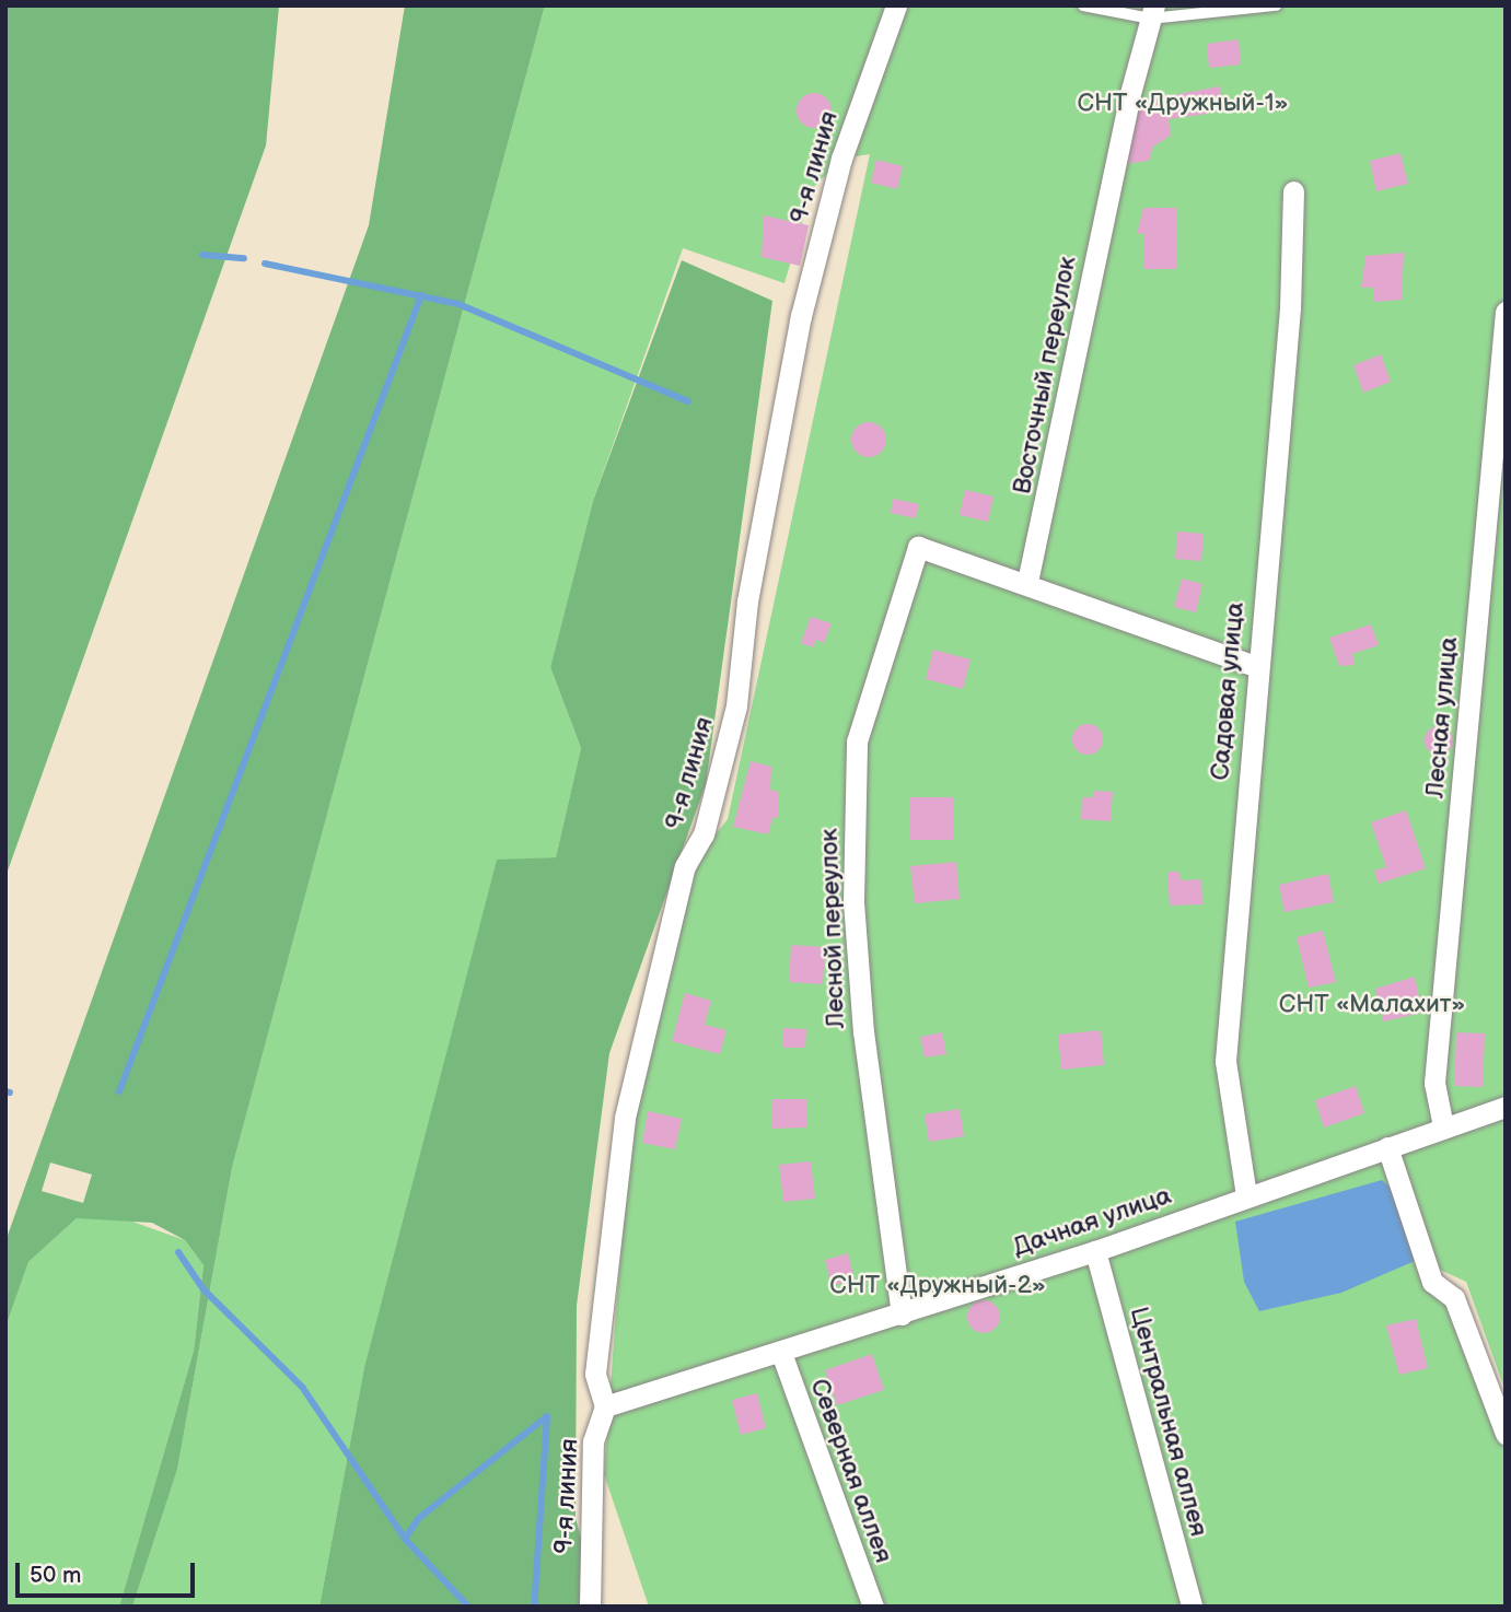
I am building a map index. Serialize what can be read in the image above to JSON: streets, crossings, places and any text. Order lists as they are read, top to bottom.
{
  "streets": {
    "street": [
      "9-я линия",
      "Восточный переулок",
      "Садовая улица",
      "Лесная улица",
      "Лесной переулок",
      "Дачная улица",
      "Центральная аллея",
      "Северная аллея"
    ]
  },
  "crossings": [
    ["9-я линия", "Дачная улица"],
    ["Восточный переулок", "Лесной переулок"],
    ["Садовая улица", "Дачная улица"],
    ["Лесная улица", "Дачная улица"],
    ["Лесной переулок", "Дачная улица"],
    ["Дачная улица", "Центральная аллея"],
    ["Дачная улица", "Северная аллея"]
  ],
  "parks": ["СНТ «Дружный-1»", "СНТ «Малахит»", "СНТ «Дружный-2»"],
  "scale_bar": "50 m"
}
